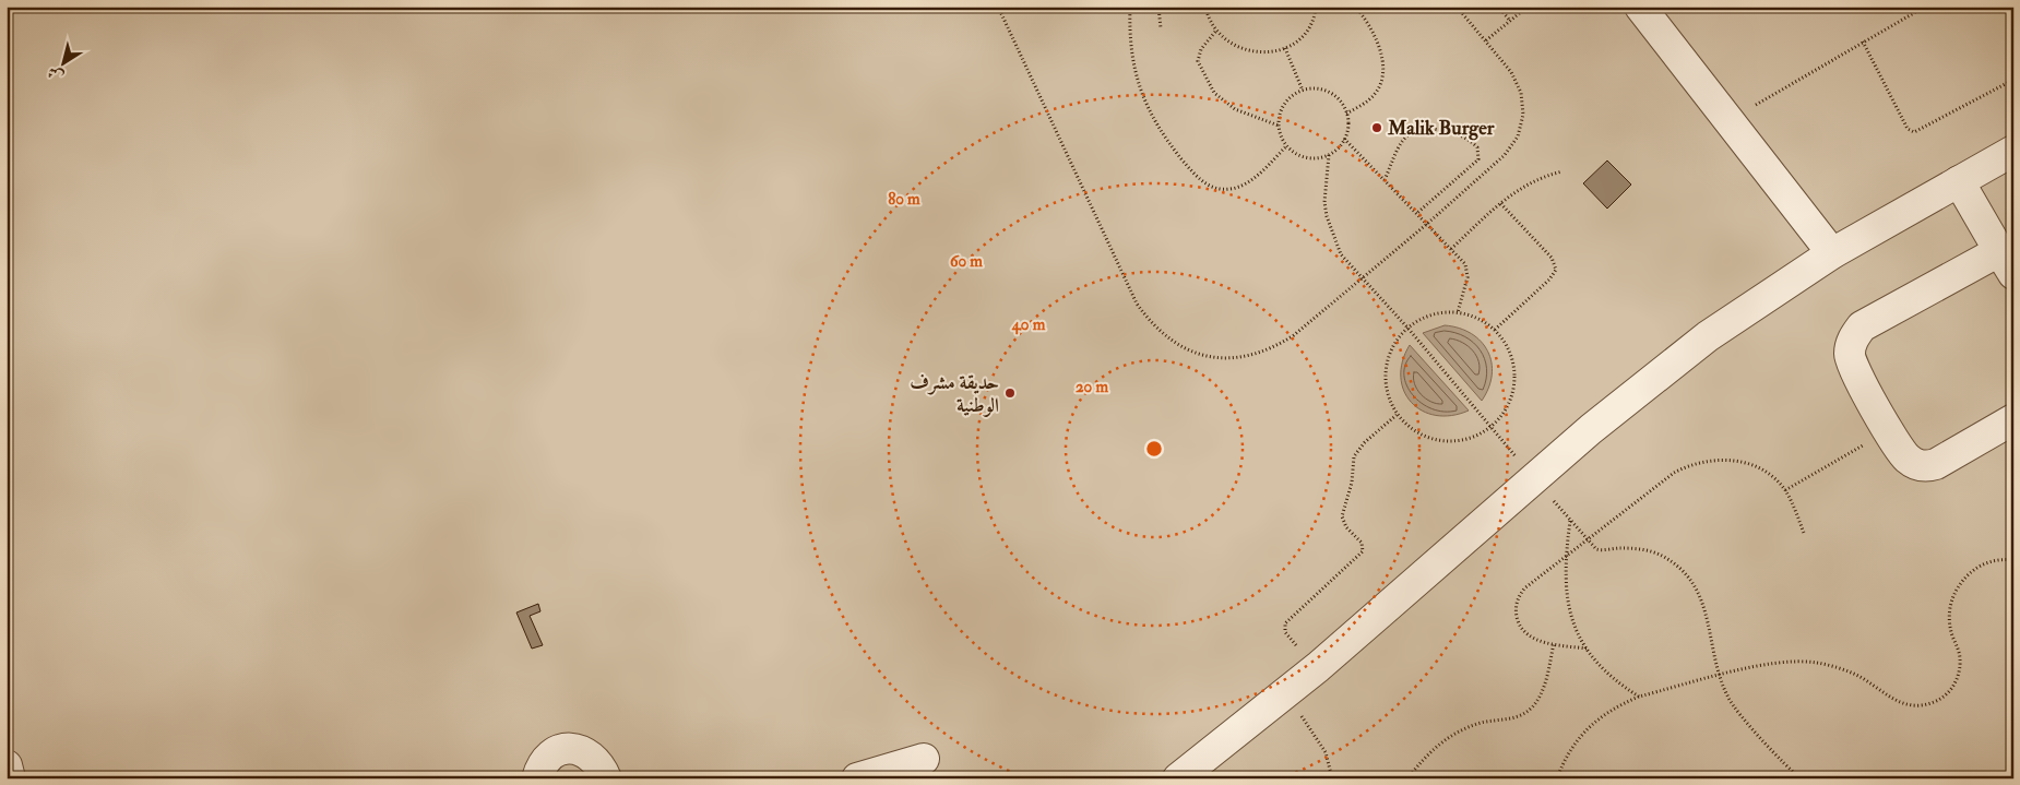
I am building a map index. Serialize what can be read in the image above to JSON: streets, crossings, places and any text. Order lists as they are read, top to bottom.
{
  "places": ["Malik Burger", "حديقة مشرف الوطنية"],
  "north": "bottom left",
  "rings": [
    "80 m",
    "60 m",
    "40 m",
    "20 m"
  ]
}
